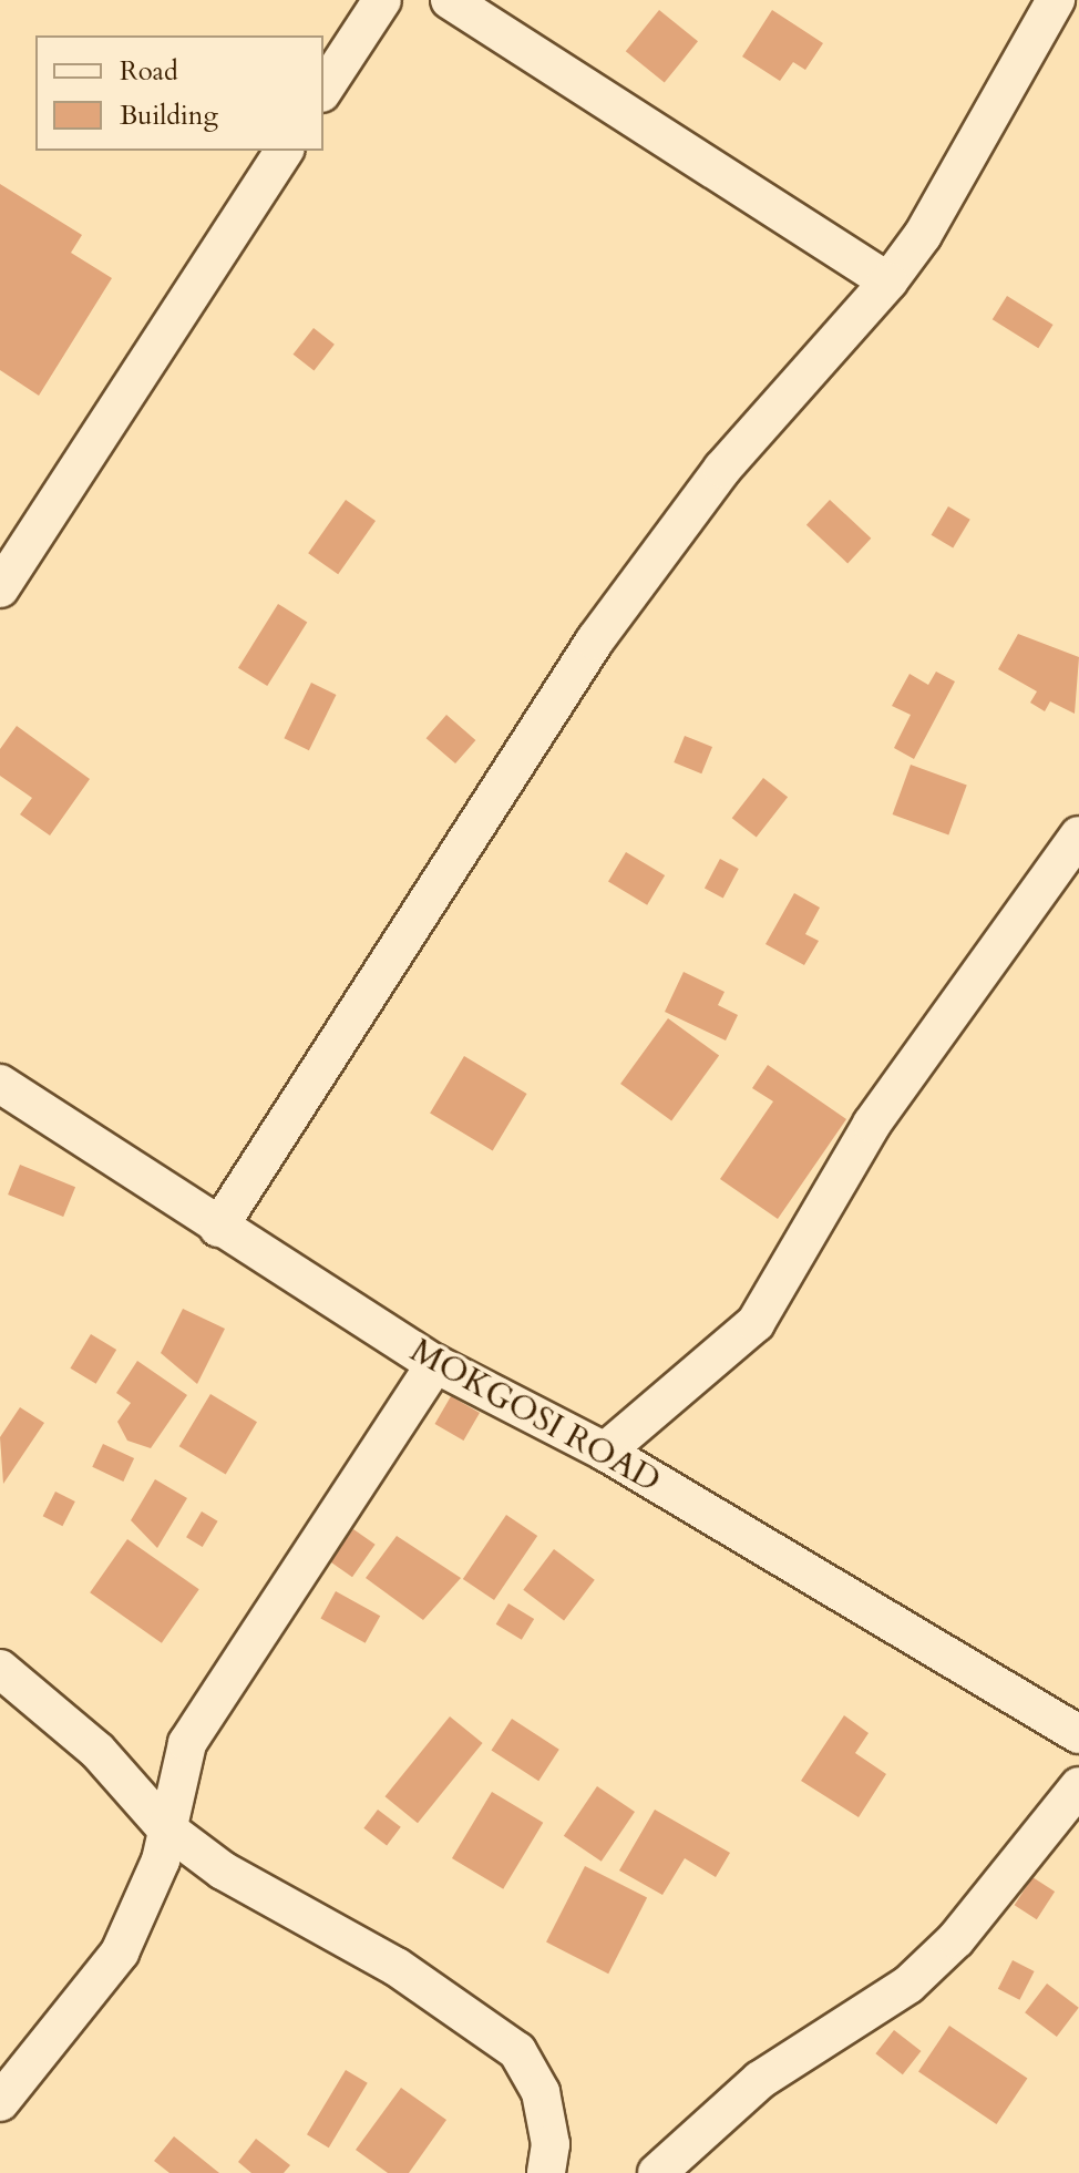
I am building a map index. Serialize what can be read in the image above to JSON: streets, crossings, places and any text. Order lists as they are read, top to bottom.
{
  "streets": {
    "street": ["MOKGOSI ROAD"]
  },
  "legend": ["Road", "Building"]
}
